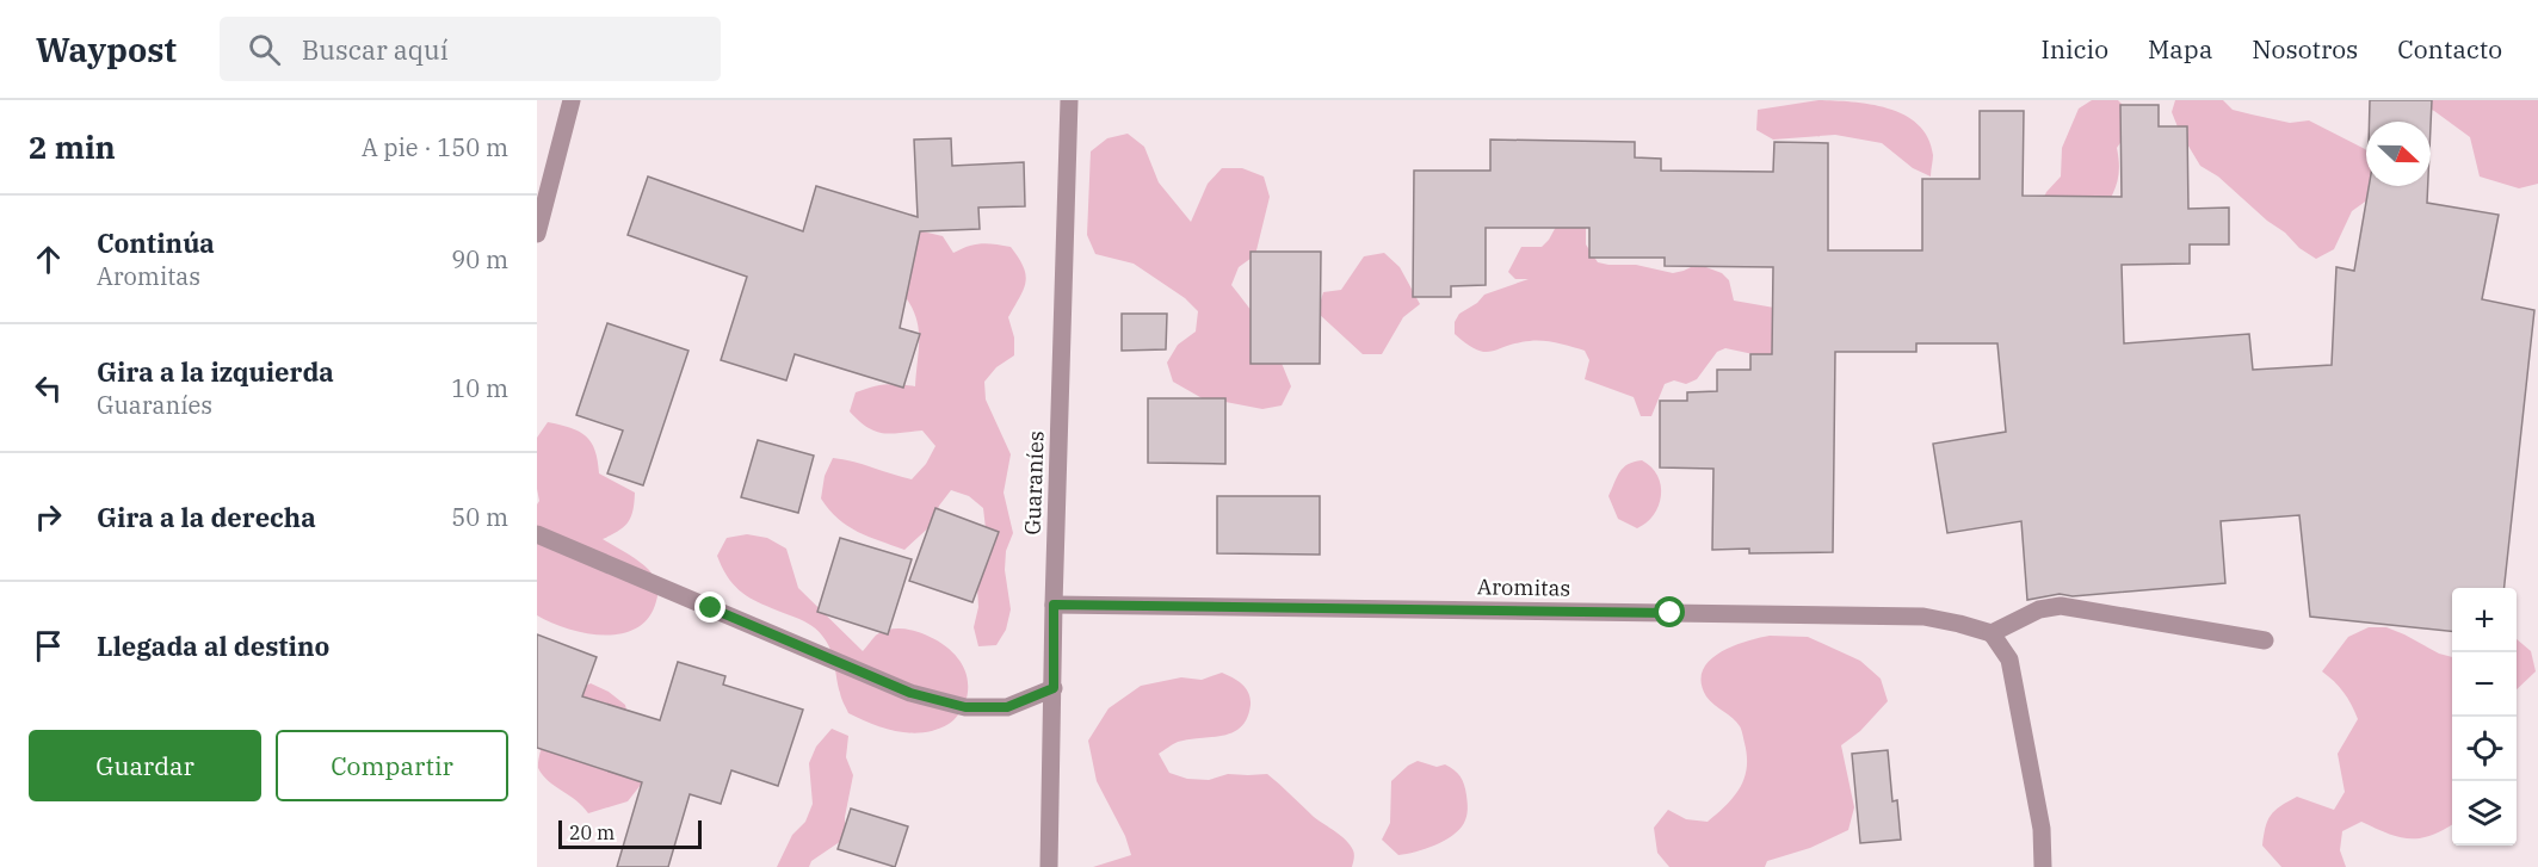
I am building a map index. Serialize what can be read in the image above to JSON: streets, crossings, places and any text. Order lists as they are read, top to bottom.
{
  "streets": {
    "street": ["Guaraníes", "Aromitas"]
  },
  "crossings": [
    ["Guaraníes", "Aromitas"]
  ],
  "scale_bar": "20 m",
  "north": "right",
  "page": {
    "header": "Waypost",
    "search": "Buscar aquí",
    "nav": [
      "Inicio",
      "Mapa",
      "Nosotros",
      "Contacto"
    ],
    "heading": ["2 min", "A pie · 150 m"],
    "list": [
      ["Continúa", "Aromitas", "90 m"],
      ["Gira a la izquierda", "Guaraníes", "10 m"],
      ["Gira a la derecha", "50 m"],
      "Llegada al destino"
    ],
    "map_buttons": ["+", "−"],
    "buttons": ["Guardar", "Compartir"],
    "scale": "20 m"
  }
}
